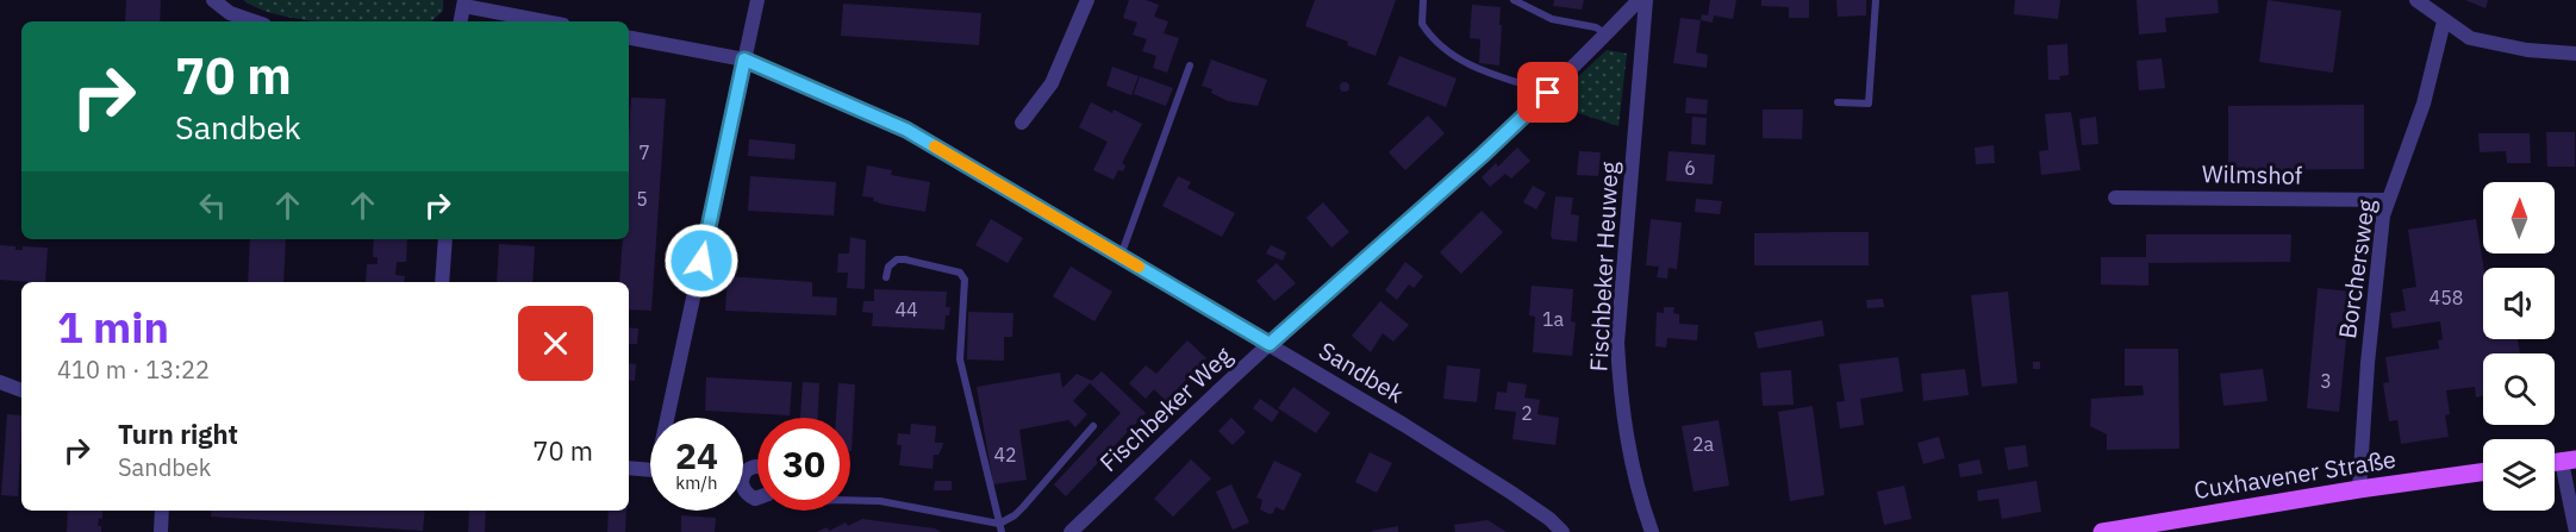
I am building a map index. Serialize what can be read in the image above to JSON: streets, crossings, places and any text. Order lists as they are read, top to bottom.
{
  "streets": {
    "main road": ["Cuxhavener Straße"],
    "street": [
      "Wilmshof",
      "Fischbeker Heuweg",
      "Borchersweg",
      "Sandbek",
      "Fischbeker Weg"
    ]
  },
  "crossings": [
    ["Wilmshof", "Borchersweg"],
    ["Borchersweg", "Cuxhavener Straße"],
    ["Sandbek", "Fischbeker Weg"]
  ],
  "house_numbers": [
    "7",
    "6",
    "5",
    "458",
    "44",
    "1a",
    "3",
    "2",
    "2a",
    "42"
  ],
  "north": "top",
  "page": {
    "turn": ["70 m", "Sandbek"],
    "heading": ["1 min", "410 m · 13:22"],
    "list": [
      {
        "name": "Turn right",
        "note": "Sandbek",
        "value": "70 m"
      }
    ],
    "speed": "24 km/h",
    "limit": "30"
  }
}
